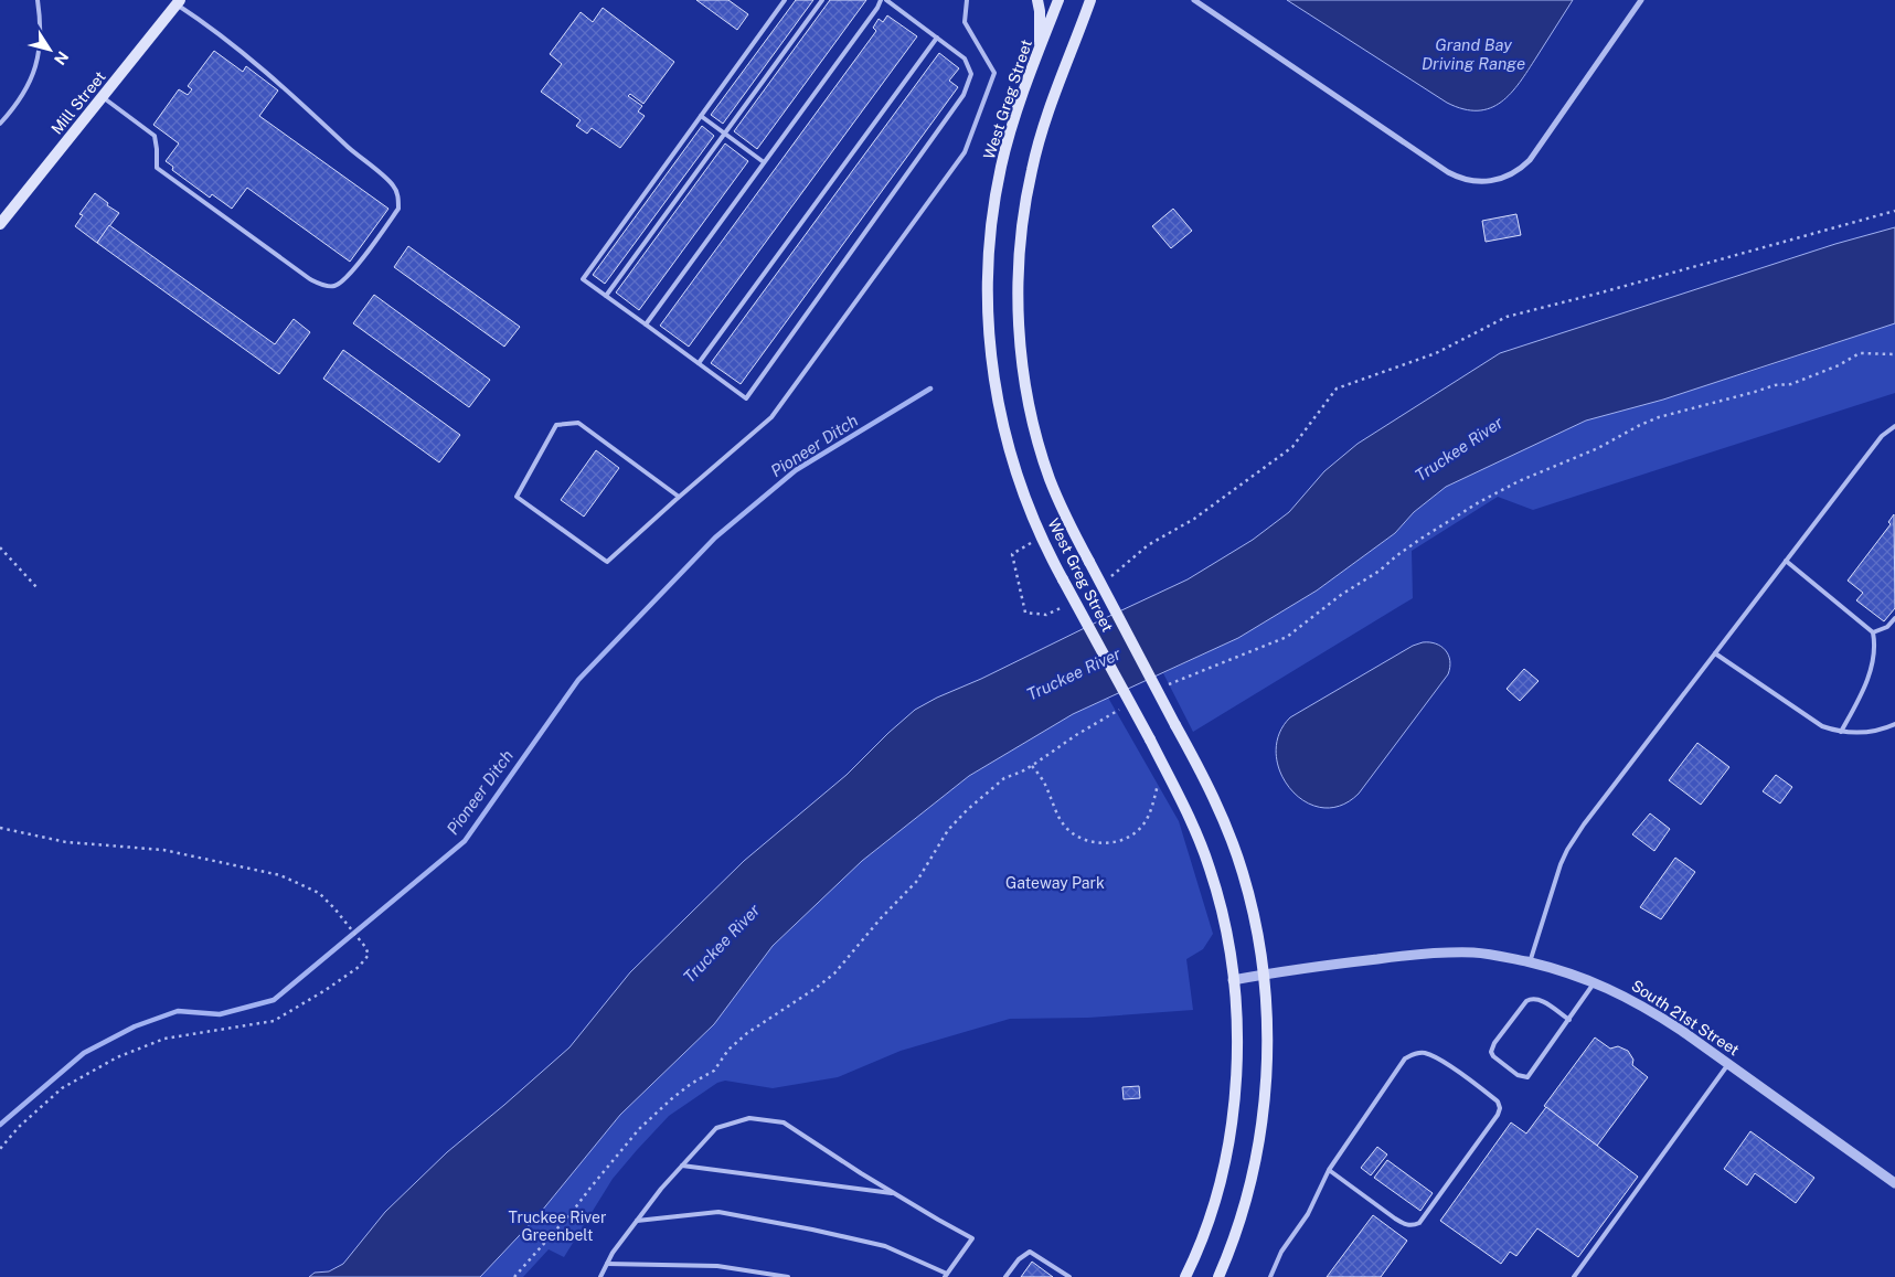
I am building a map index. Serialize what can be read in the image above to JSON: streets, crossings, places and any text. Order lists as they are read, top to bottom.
{
  "streets": {
    "main road": ["West Greg Street", "Mill Street"],
    "street": ["South 21st Street"]
  },
  "crossings": [
    ["West Greg Street", "South 21st Street"]
  ],
  "water": ["Grand Bay Driving Range", "Pioneer Ditch", "Truckee River"],
  "parks": ["Gateway Park", "Truckee River Greenbelt"],
  "north": "bottom right"
}
